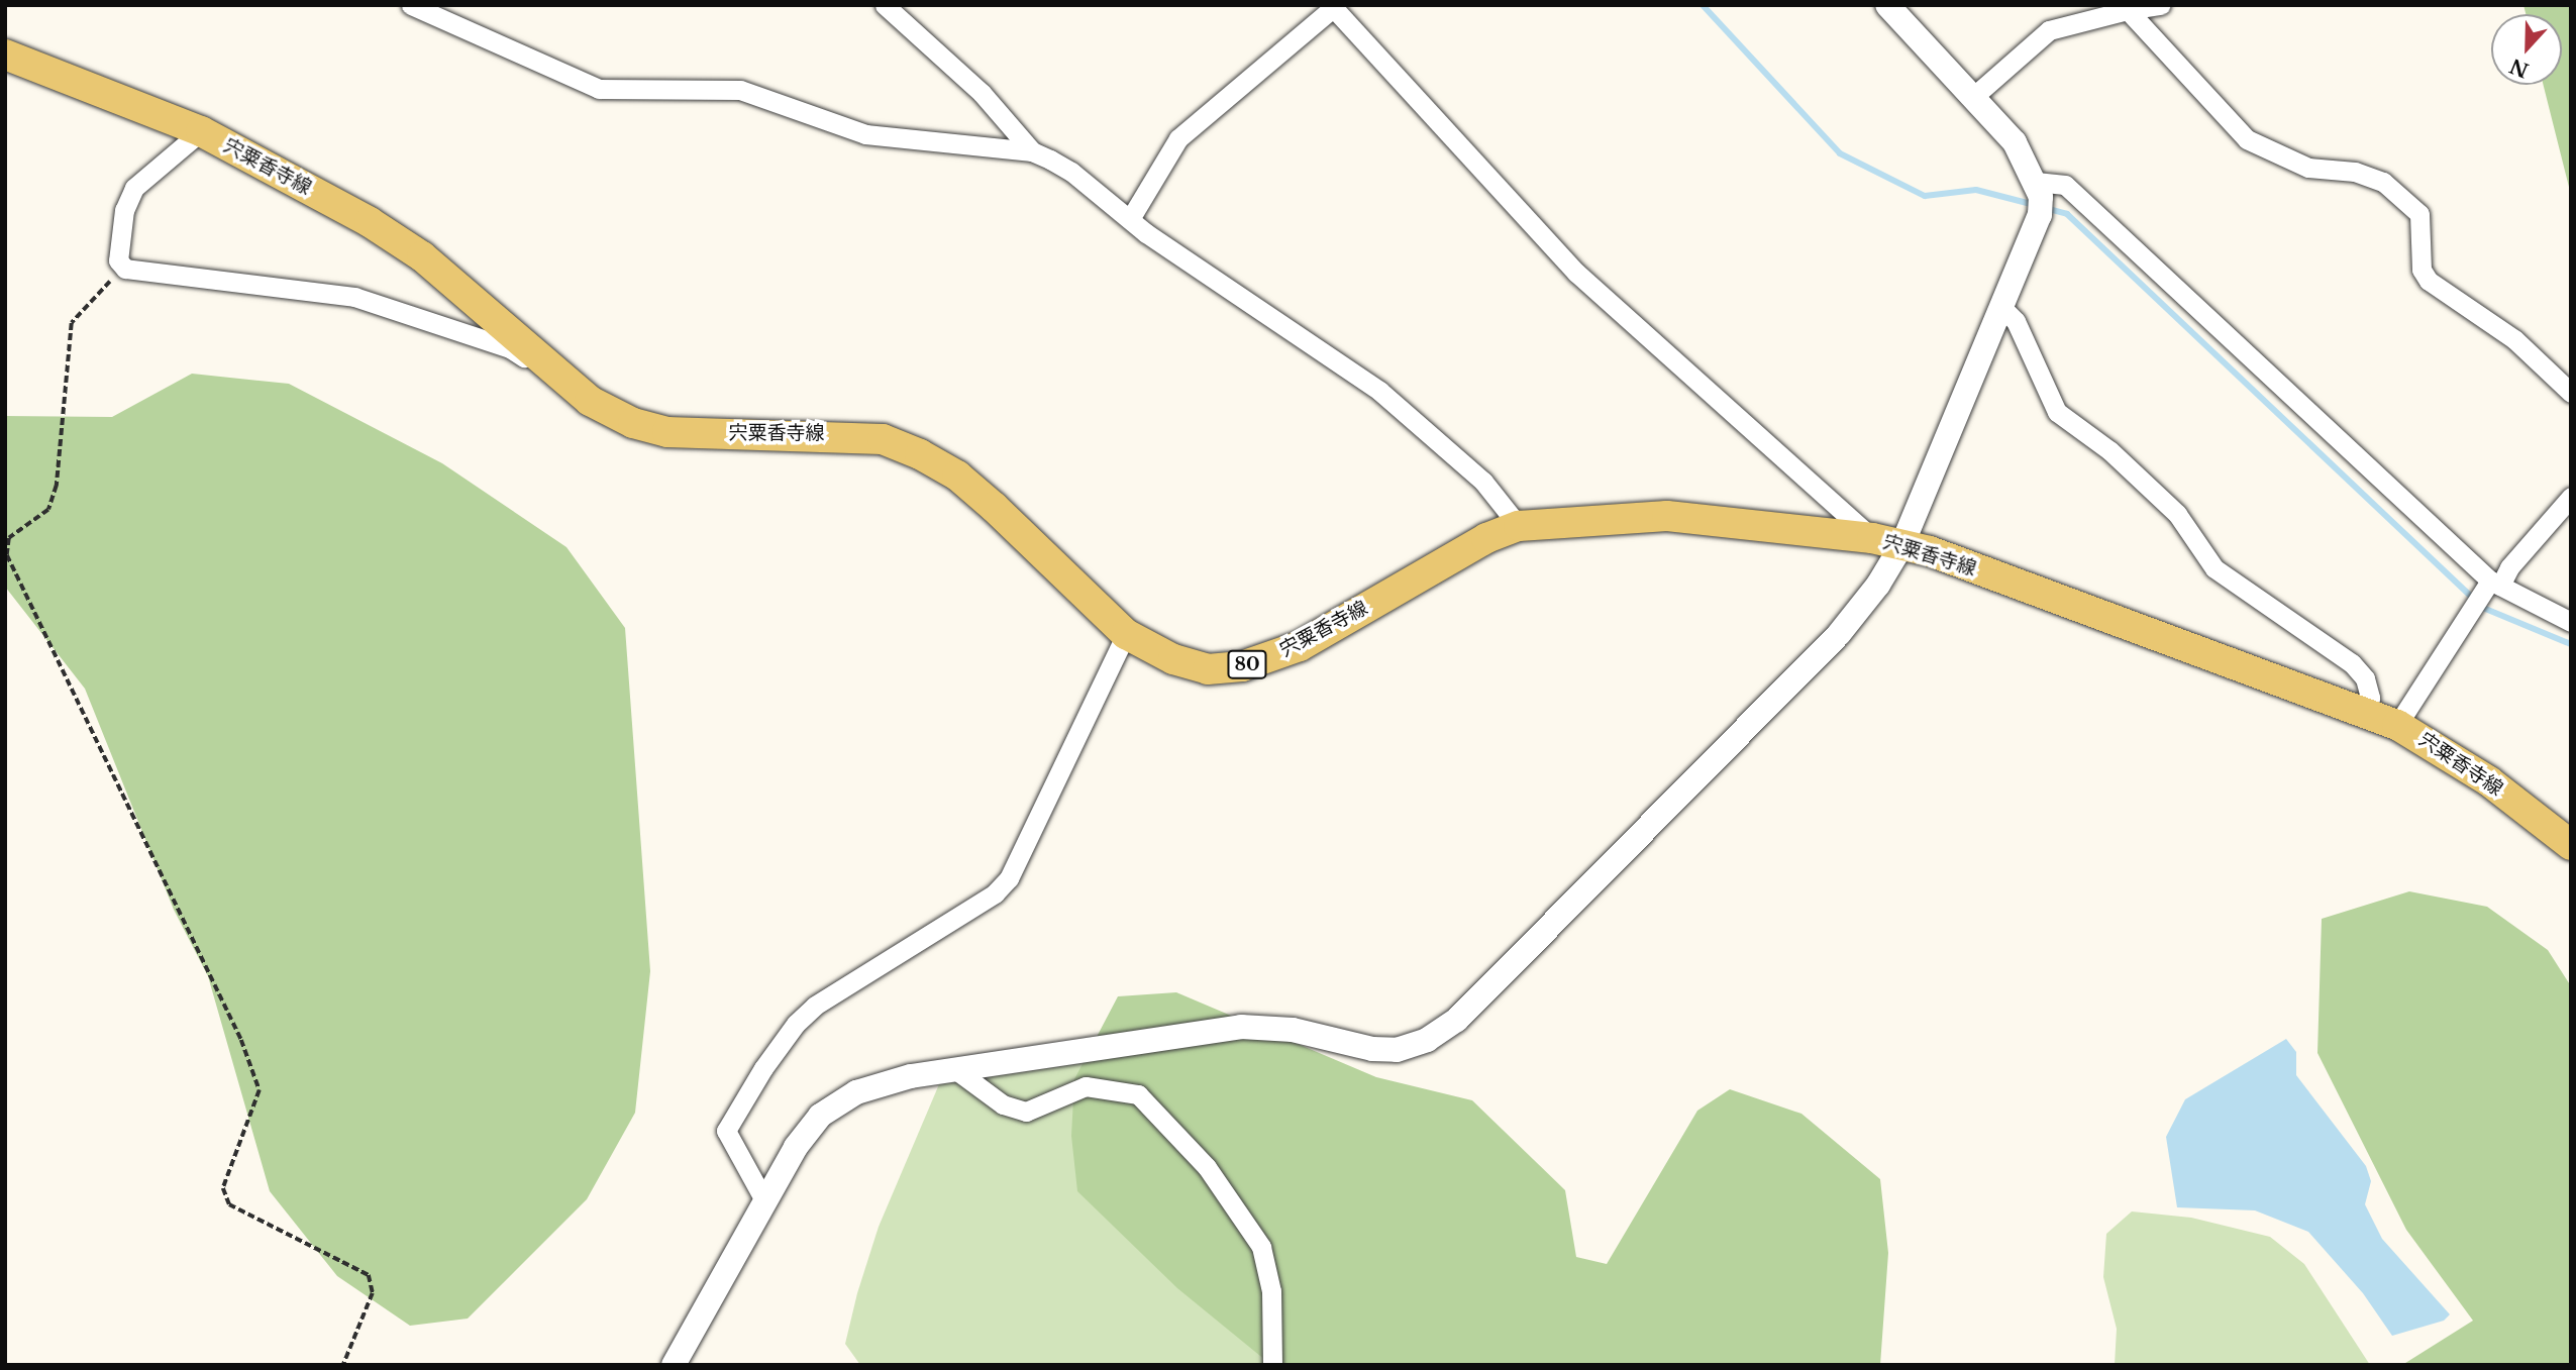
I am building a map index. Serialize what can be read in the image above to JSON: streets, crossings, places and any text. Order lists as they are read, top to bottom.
{
  "streets": {
    "main road": ["宍粟香寺線", "80"]
  },
  "north": "bottom"
}
